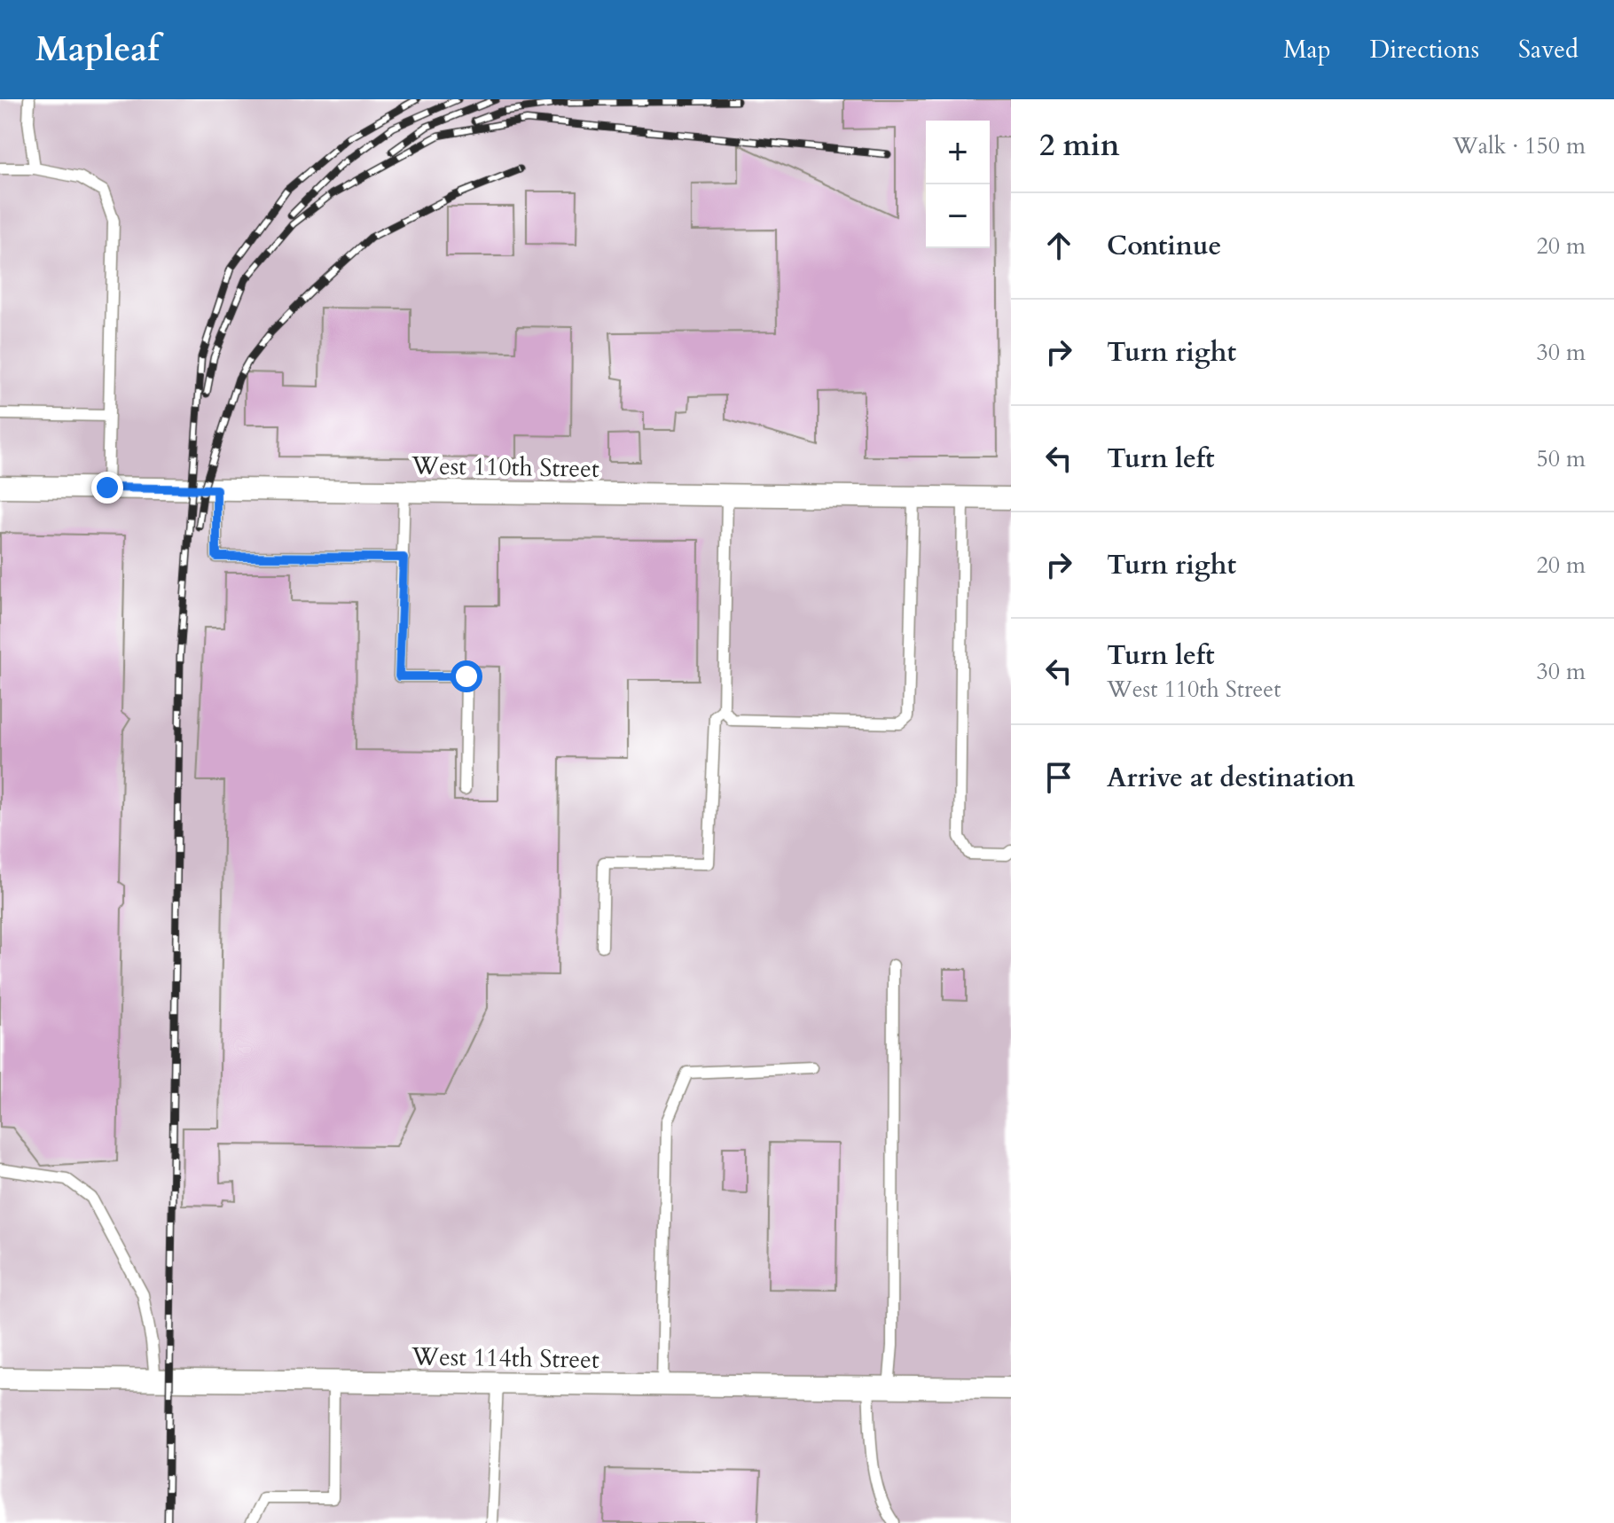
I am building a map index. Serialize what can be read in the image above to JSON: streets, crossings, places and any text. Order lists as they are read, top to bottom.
{
  "streets": {
    "street": ["West 110th Street", "West 114th Street"]
  },
  "page": {
    "header": "Mapleaf",
    "nav": ["Map", "Directions", "Saved"],
    "heading": ["2 min", "Walk · 150 m"],
    "map_buttons": ["+", "−"],
    "list": [
      ["Continue", "20 m"],
      ["Turn right", "30 m"],
      ["Turn left", "50 m"],
      ["Turn right", "20 m"],
      ["Turn left", "West 110th Street", "30 m"],
      "Arrive at destination"
    ]
  }
}
